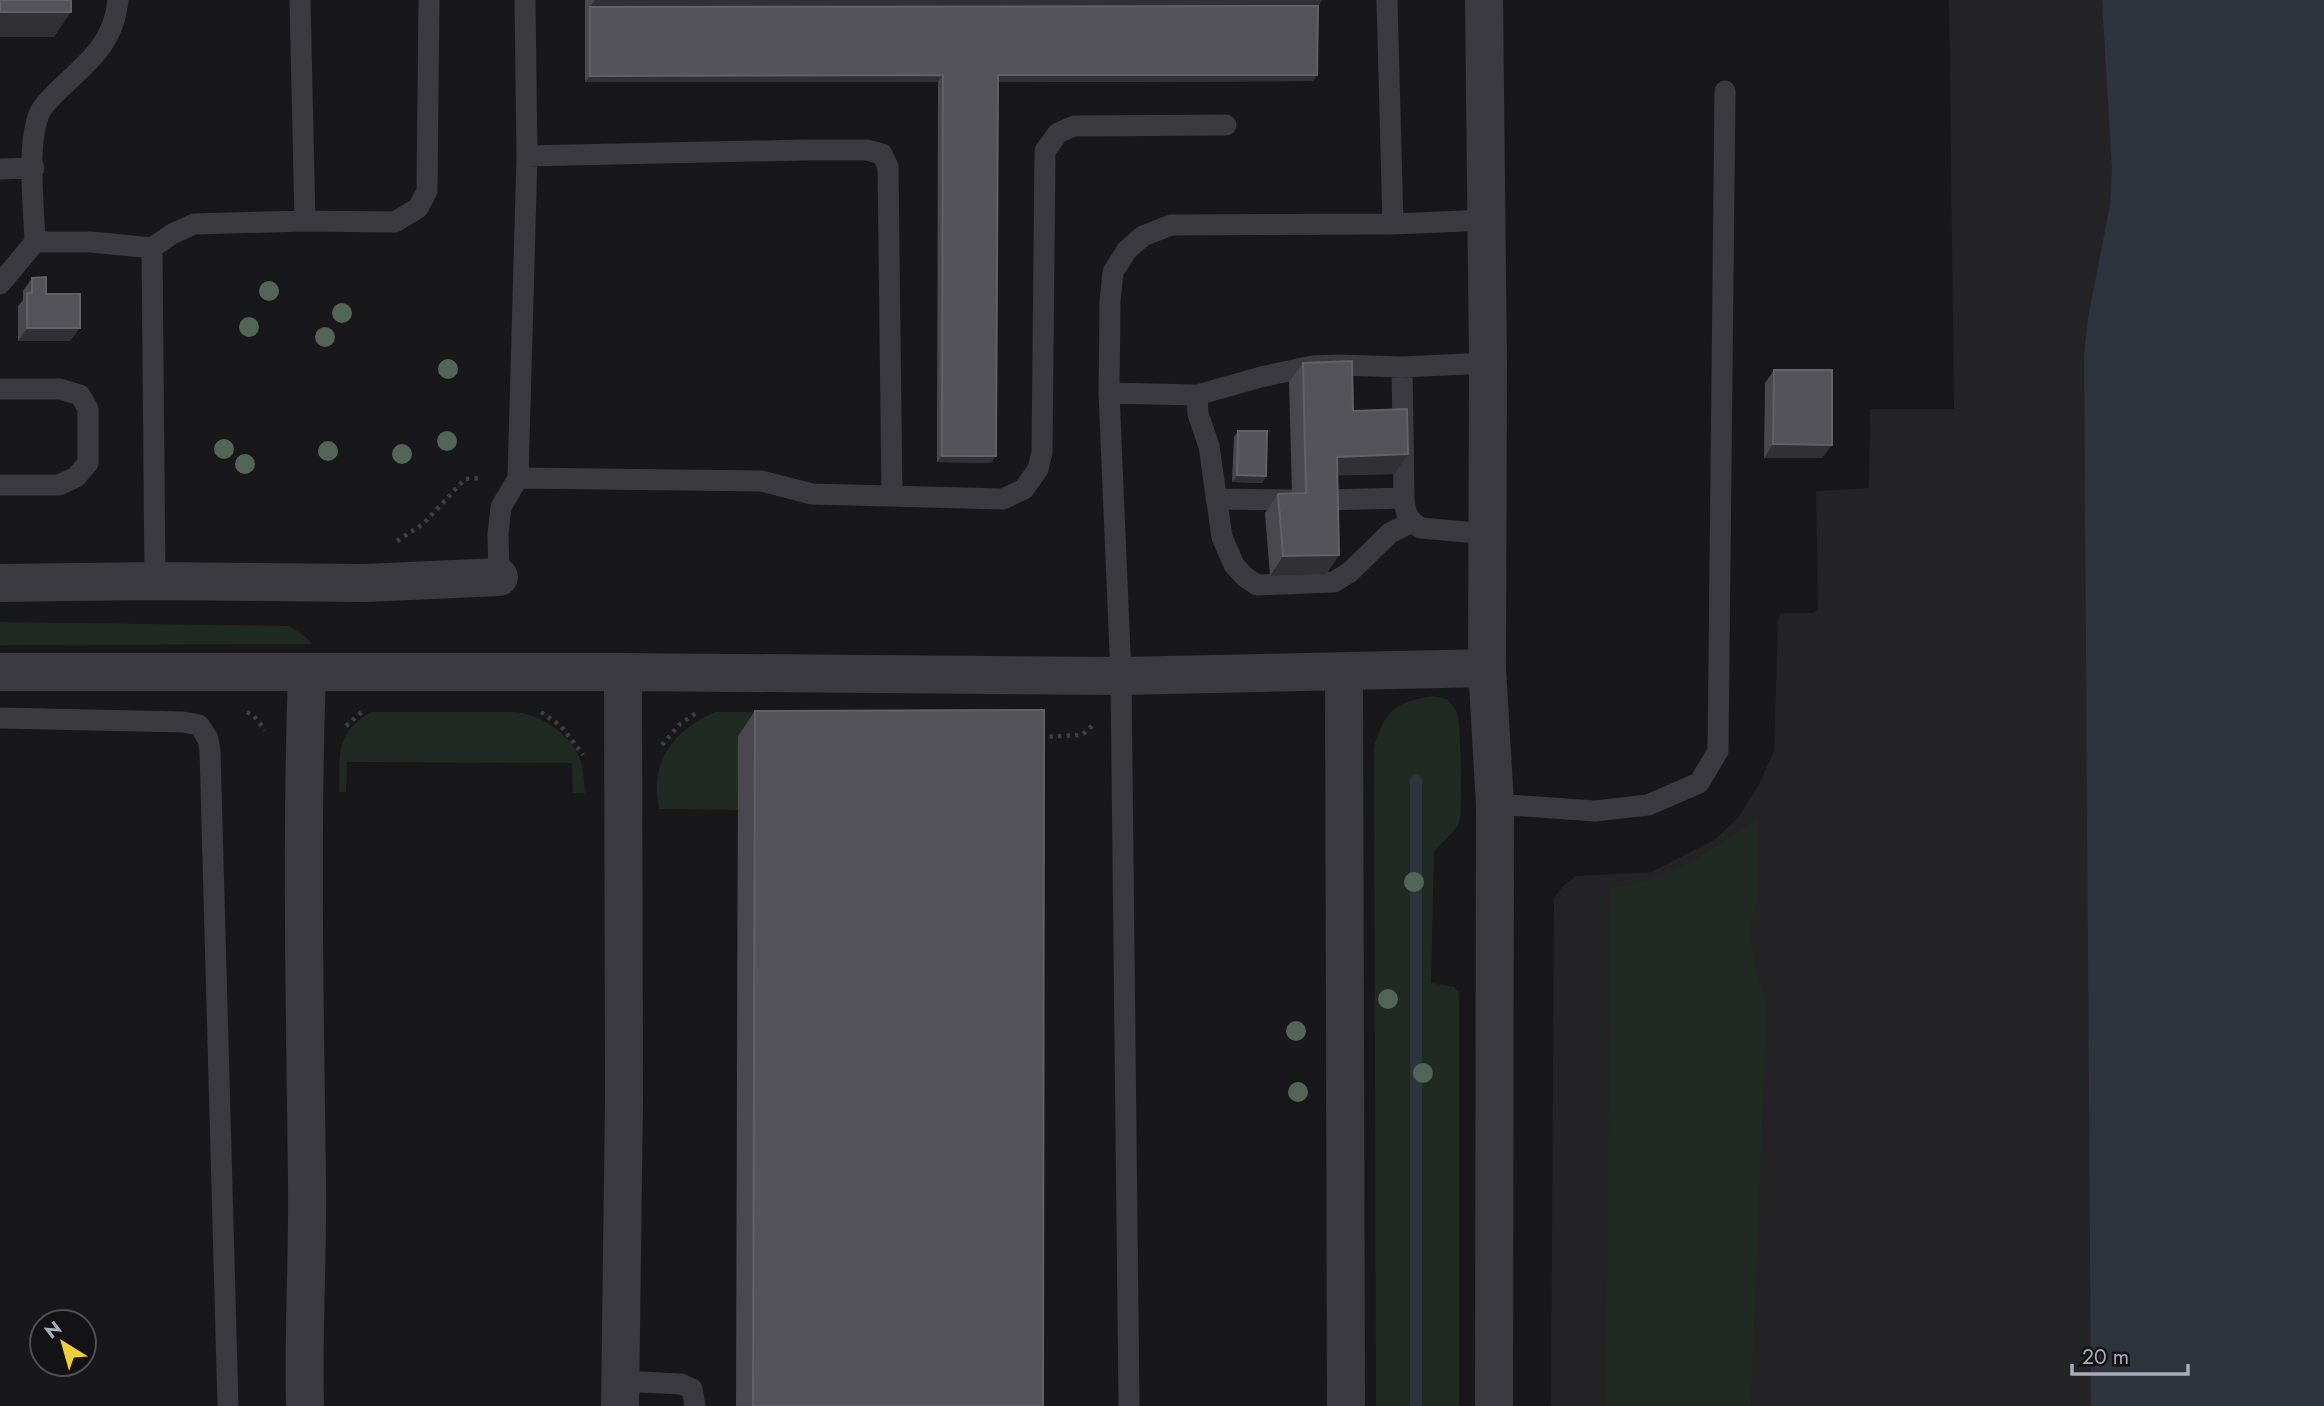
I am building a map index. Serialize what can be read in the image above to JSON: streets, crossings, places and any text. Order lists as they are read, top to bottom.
{
  "scale_bar": "20 m",
  "north": "top left"
}
